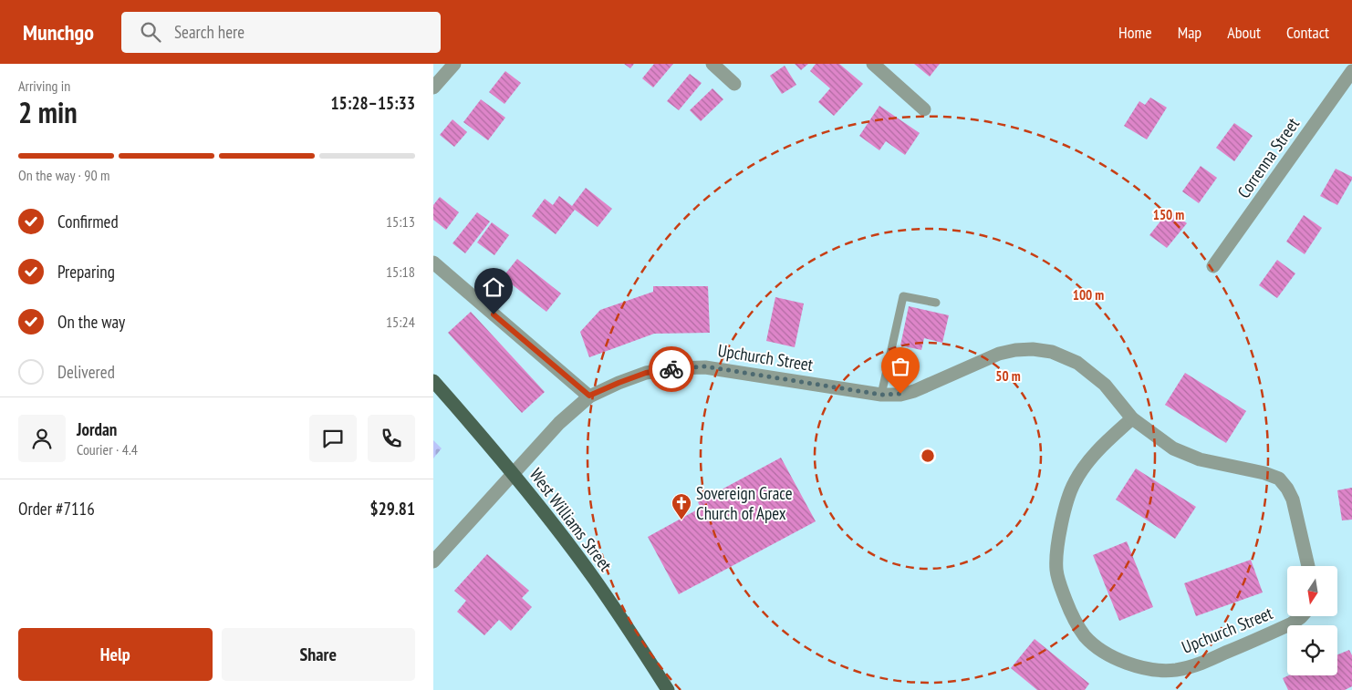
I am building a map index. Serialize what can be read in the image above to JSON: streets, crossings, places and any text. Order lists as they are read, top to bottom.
{
  "streets": {
    "main road": ["West Williams Street"],
    "street": ["Correnna Street", "Upchurch Street"]
  },
  "crossings": [
    ["Upchurch Street", "West Williams Street"]
  ],
  "places": {
    "church": ["Sovereign Grace Church of Apex"]
  },
  "north": "bottom",
  "page": {
    "header": "Munchgo",
    "search": "Search here",
    "nav": [
      "Home",
      "Map",
      "About",
      "Contact"
    ],
    "heading": ["2 min", "Arriving in", "15:28–15:33"],
    "panel": [
      "Jordan",
      "Courier · 4.4",
      "Order #7116",
      "$29.81"
    ],
    "bar": "On the way · 90 m",
    "list": [
      ["Confirmed", "15:13"],
      ["Preparing", "15:18"],
      ["On the way", "15:24"],
      "Delivered"
    ],
    "buttons": ["Help", "Share"]
  },
  "rings": ["150 m", "100 m", "50 m"]
}
